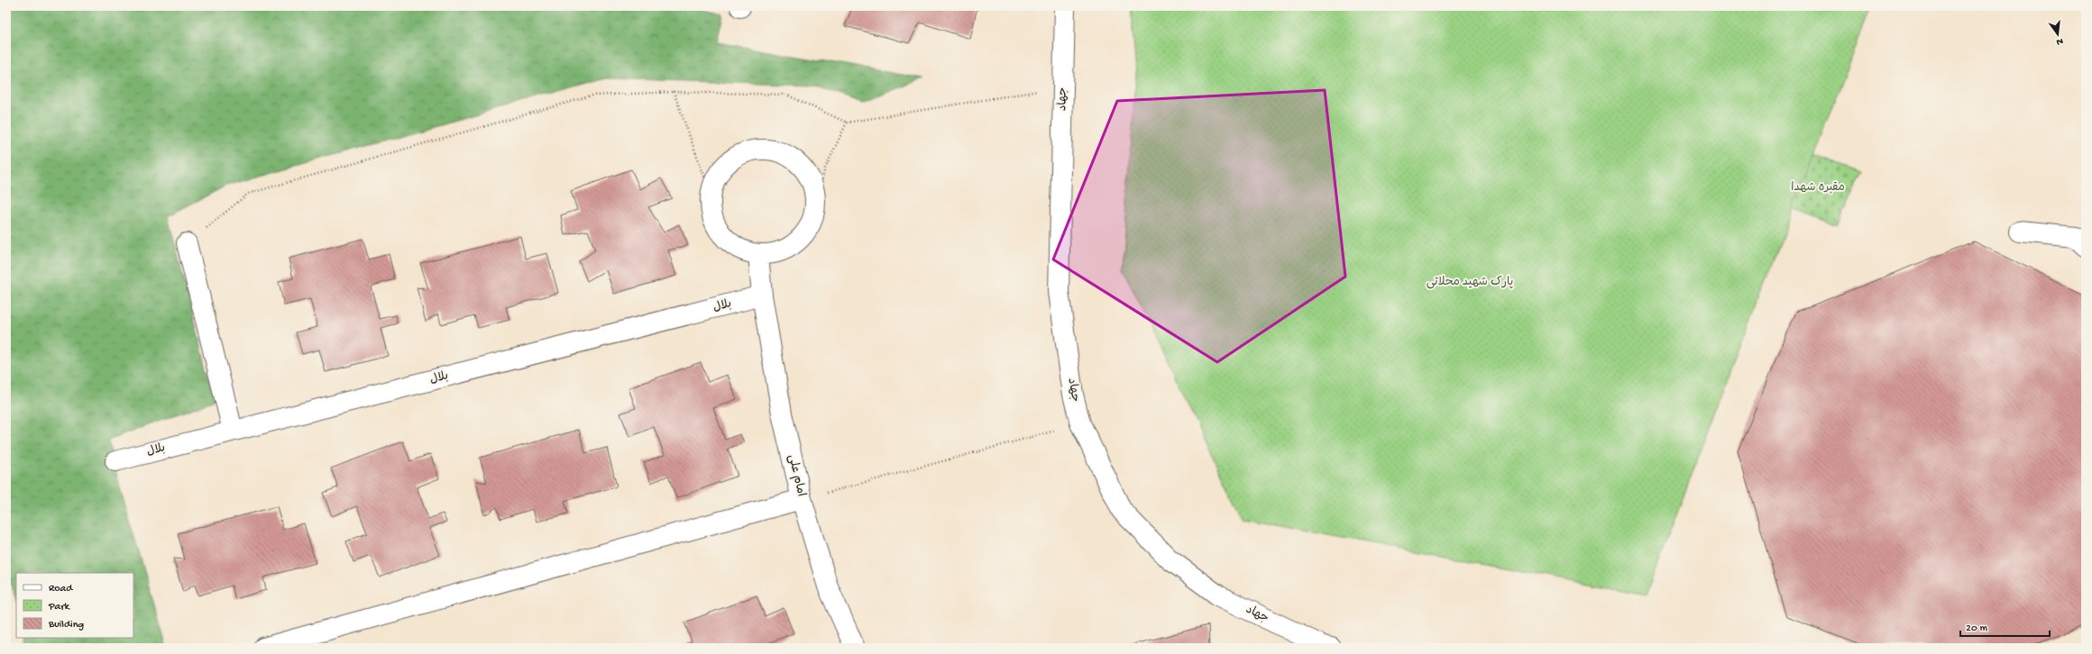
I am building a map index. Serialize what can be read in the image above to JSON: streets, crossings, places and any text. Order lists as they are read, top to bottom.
{
  "streets": {
    "street": ["جهاد", "بلال", "امام علی"]
  },
  "crossings": [
    ["بلال", "امام علی"]
  ],
  "parks": ["مقبره شهدا", "پارک شهید محلاتی"],
  "legend": ["Road", "Park", "Building"],
  "scale_bar": "20 m",
  "north": "bottom"
}
